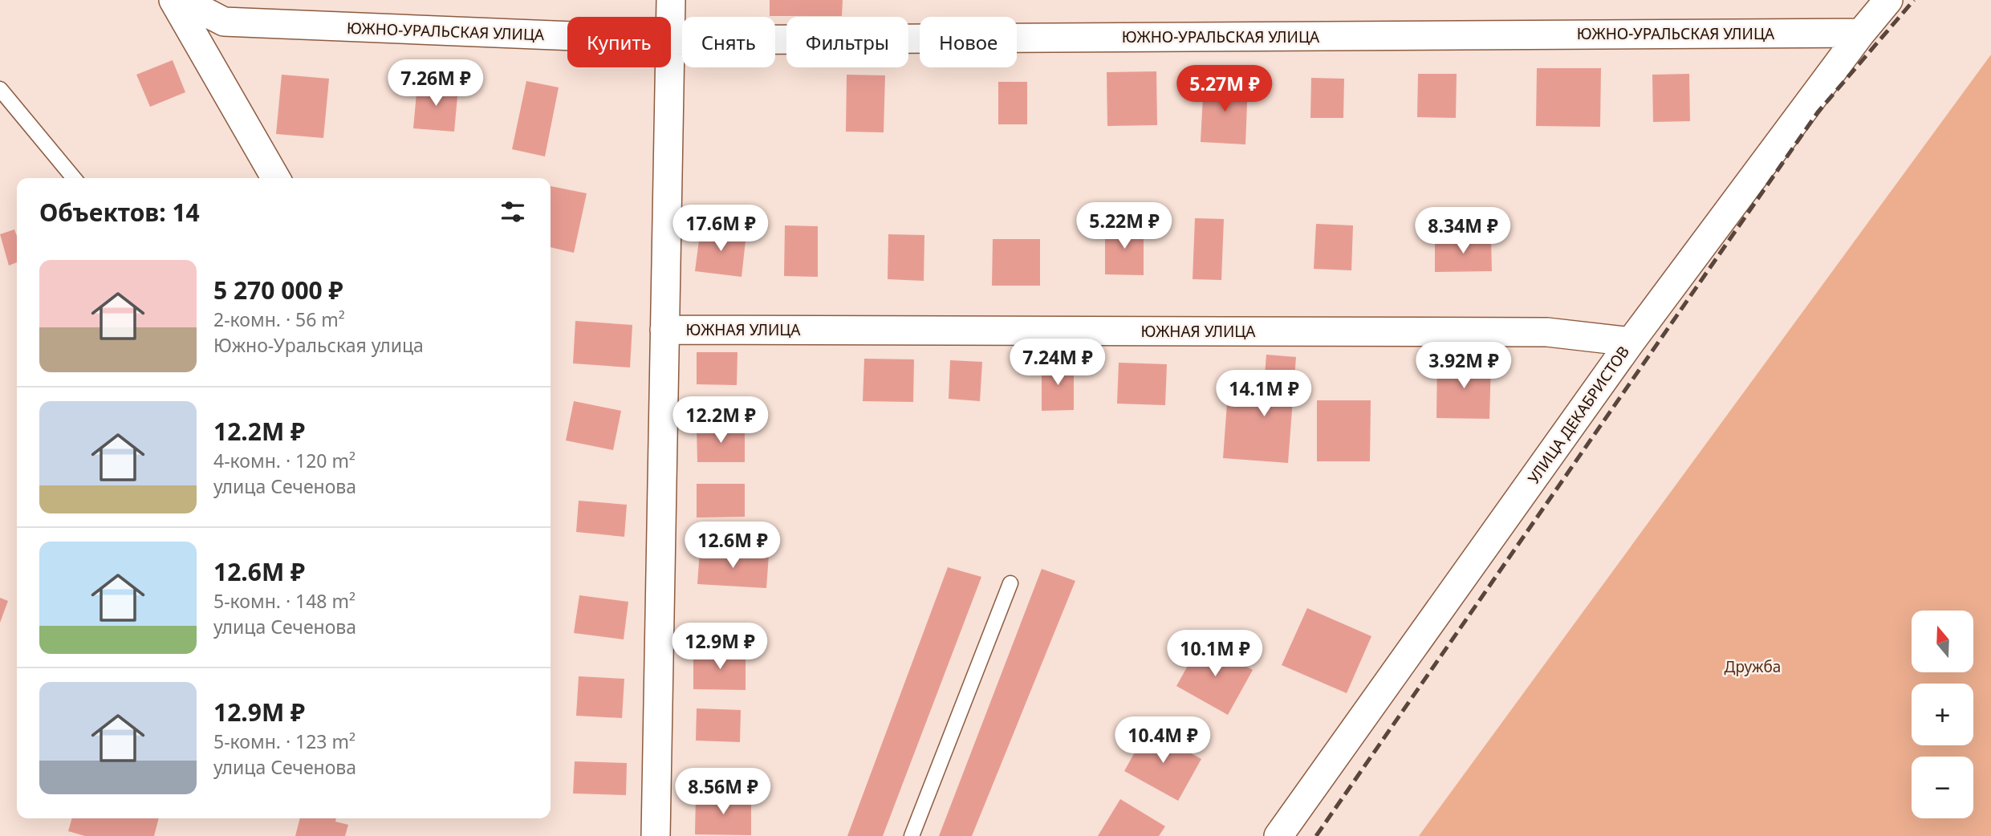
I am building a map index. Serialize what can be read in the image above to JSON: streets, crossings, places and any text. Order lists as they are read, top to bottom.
{
  "streets": {
    "street": ["ЮЖНО-УРАЛЬСКАЯ УЛИЦА", "ЮЖНАЯ УЛИЦА", "УЛИЦА ДЕКАБРИСТОВ"]
  },
  "crossings": [
    ["ЮЖНО-УРАЛЬСКАЯ УЛИЦА", "УЛИЦА ДЕКАБРИСТОВ"],
    ["ЮЖНАЯ УЛИЦА", "УЛИЦА ДЕКАБРИСТОВ"]
  ],
  "parks": ["Дружба"],
  "north": "top",
  "page": {
    "chip": [
      "Купить",
      "Снять",
      "Фильтры",
      "Новое"
    ],
    "price": [
      "7.26M ₽",
      "5.27M ₽",
      "5.22M ₽",
      "17.6M ₽",
      "8.34M ₽",
      "7.24M ₽",
      "3.92M ₽",
      "14.1M ₽",
      "12.2M ₽",
      "12.6M ₽",
      "12.9M ₽",
      "10.1M ₽",
      "10.4M ₽",
      "8.56M ₽"
    ],
    "heading": "Объектов: 14",
    "list": [
      {
        "name": "5 270 000 ₽",
        "note": "2-комн. · 56 m² · Южно-Уральская улица"
      },
      {
        "name": "12.2M ₽",
        "note": "4-комн. · 120 m² · улица Сеченова"
      },
      {
        "name": "12.6M ₽",
        "note": "5-комн. · 148 m² · улица Сеченова"
      },
      {
        "name": "12.9M ₽",
        "note": "5-комн. · 123 m² · улица Сеченова"
      }
    ],
    "map_buttons": ["+", "−"]
  }
}
